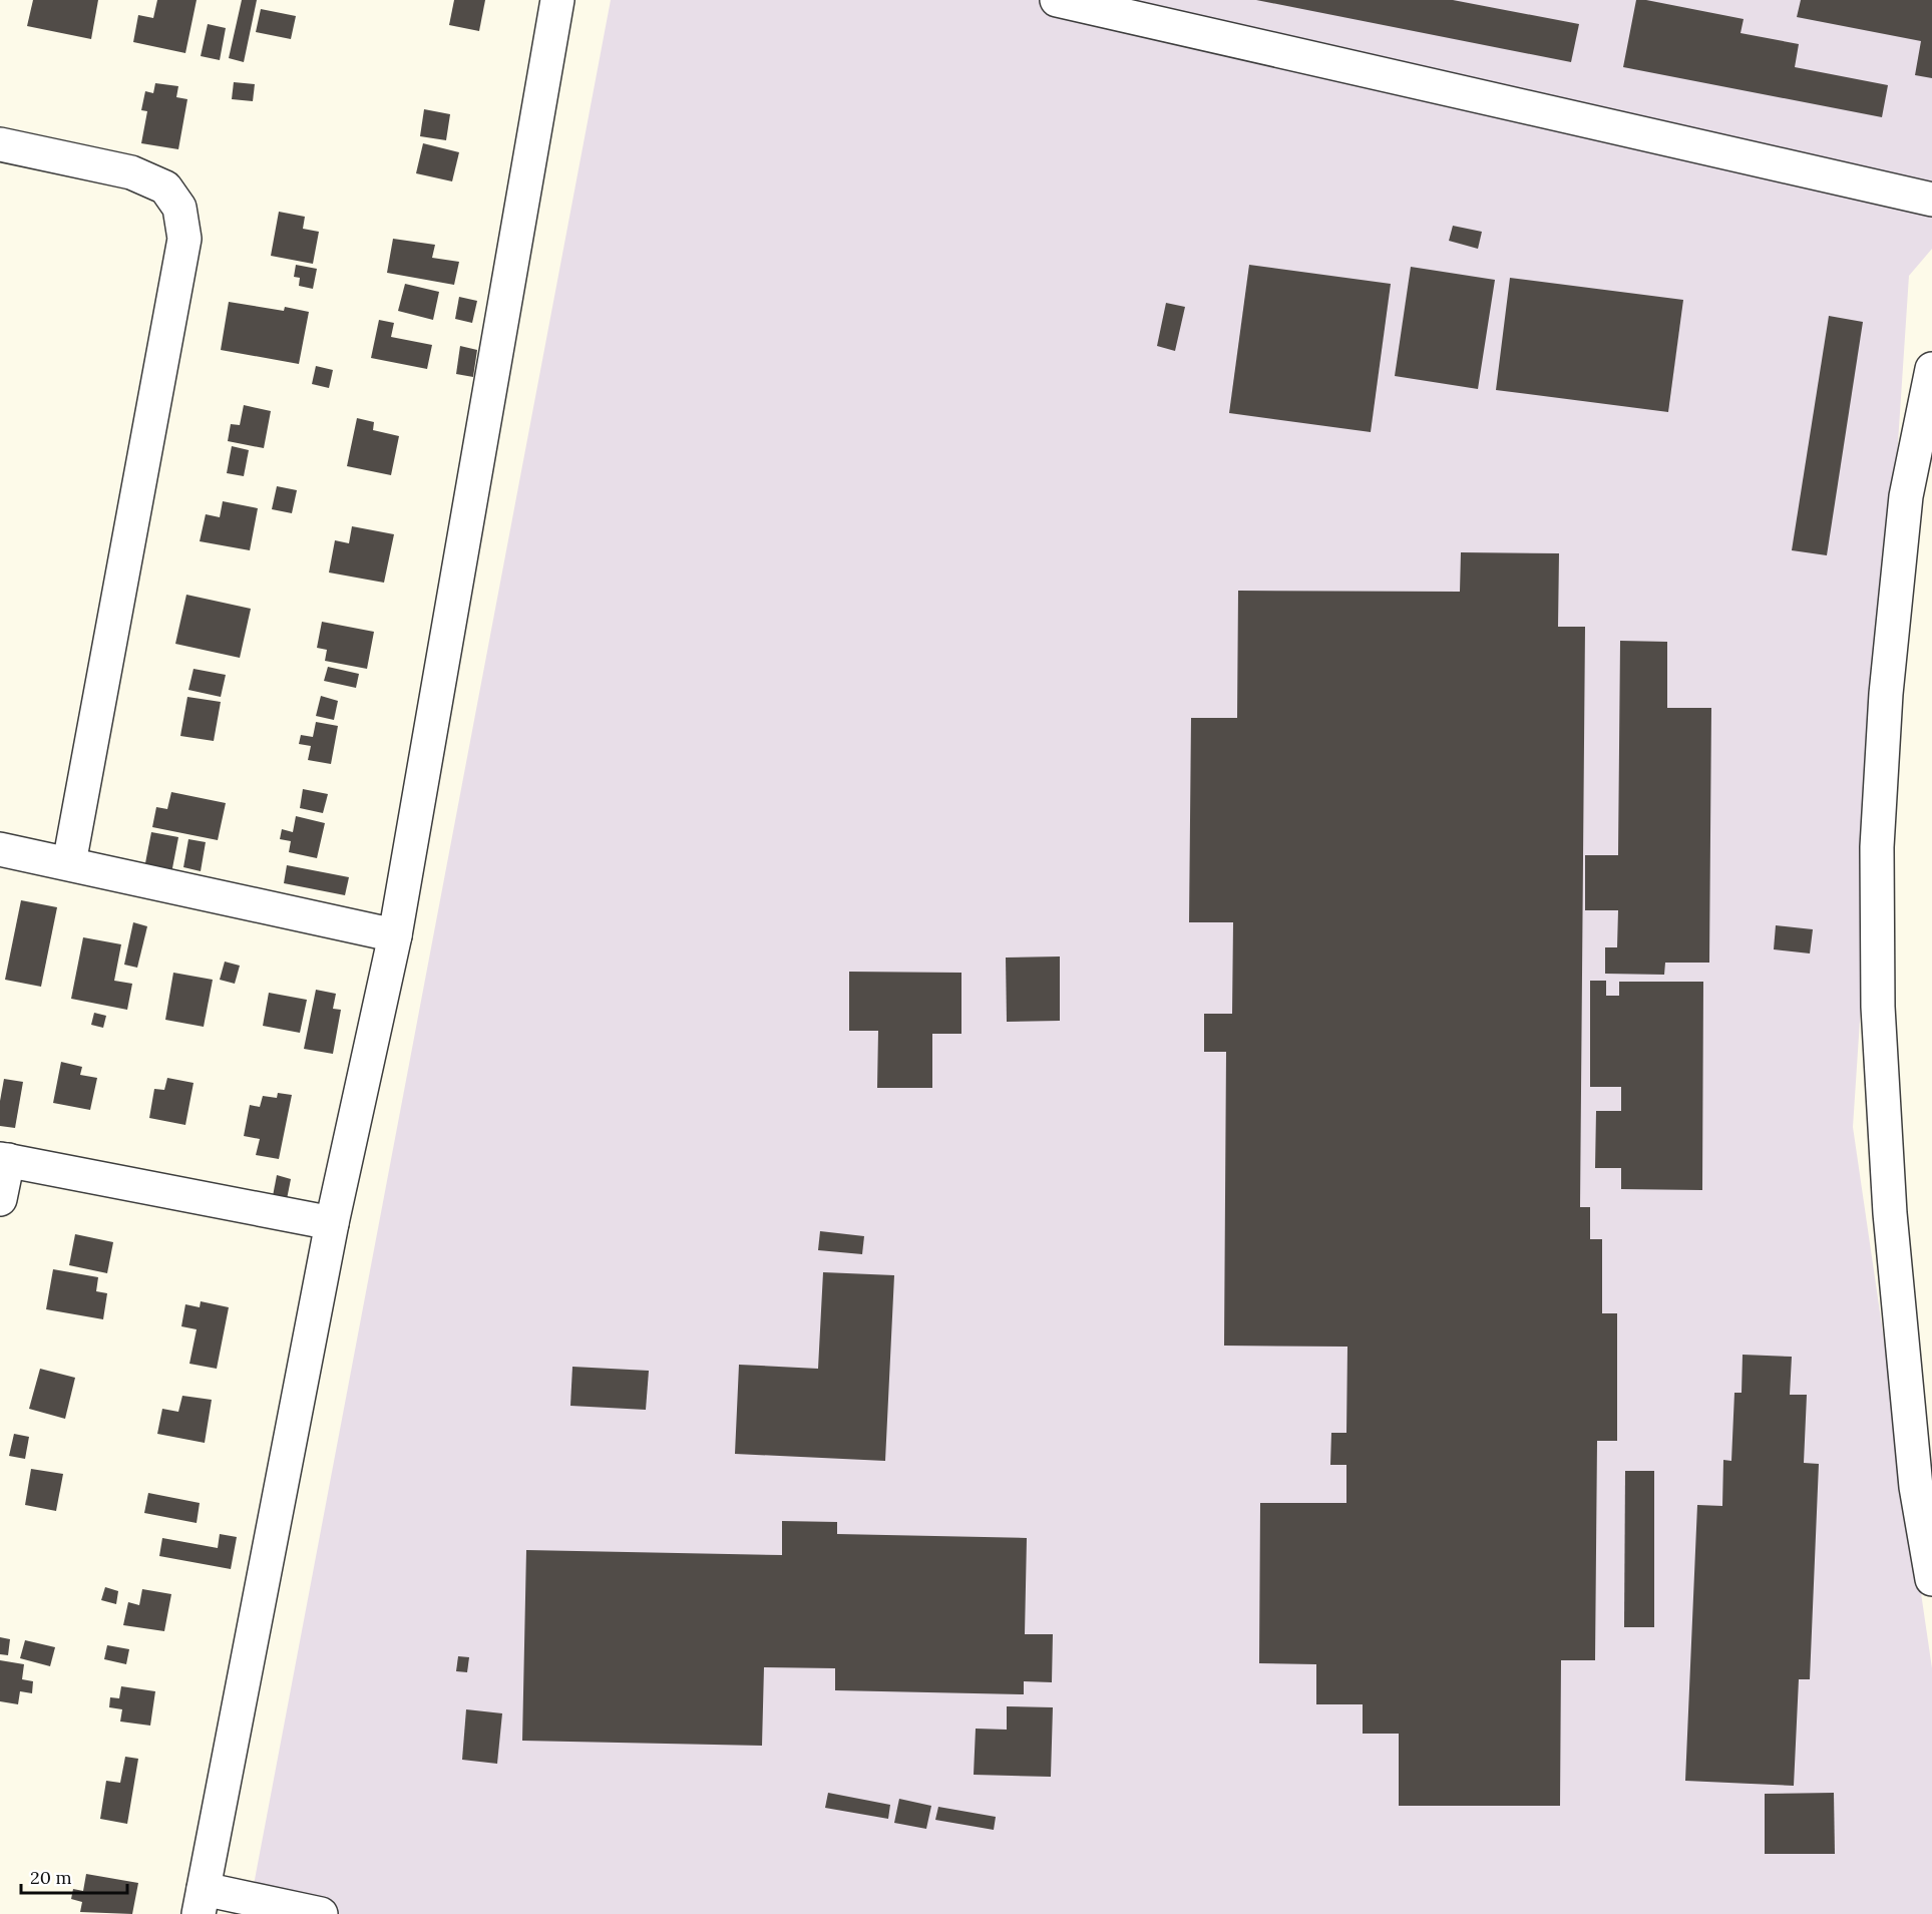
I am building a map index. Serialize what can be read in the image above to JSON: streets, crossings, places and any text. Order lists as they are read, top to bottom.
{
  "scale_bar": "20 m"
}
